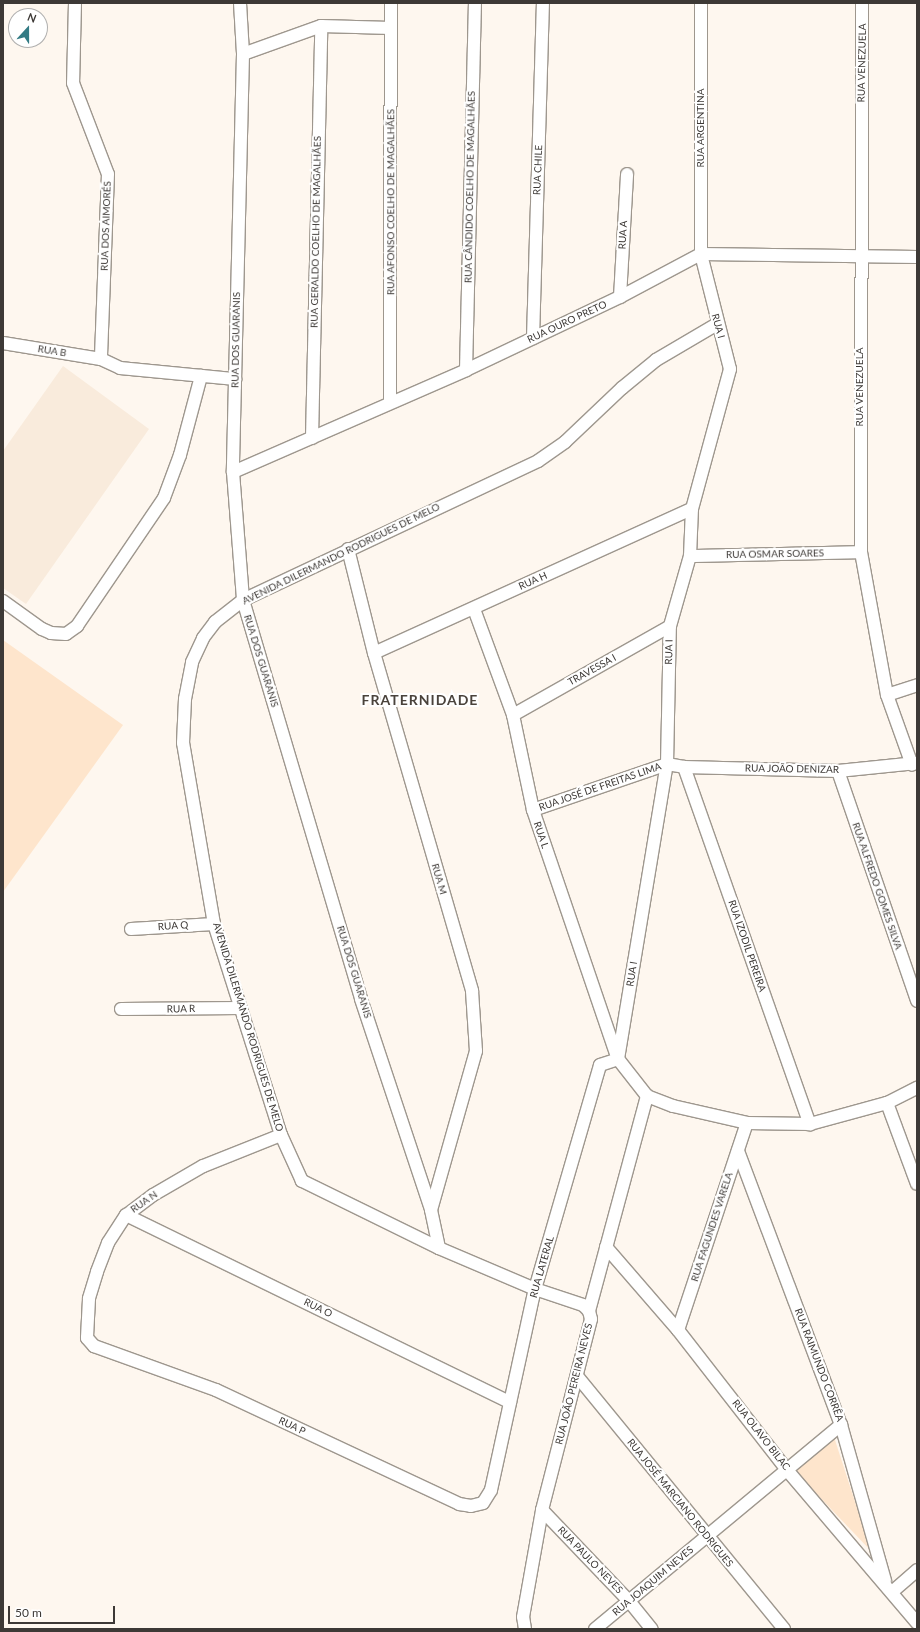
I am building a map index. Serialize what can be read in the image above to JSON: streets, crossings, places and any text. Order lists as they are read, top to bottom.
{
  "streets": {
    "street": [
      "RUA VENEZUELA",
      "RUA ARGENTINA",
      "RUA CHILE",
      "RUA CÂNDIDO COELHO DE MAGALHÃES",
      "RUA AFONSO COELHO DE MAGALHÃES",
      "RUA DOS AIMORÉS",
      "RUA GERALDO COELHO DE MAGALHÃES",
      "RUA A",
      "RUA OURO PRETO",
      "RUA I",
      "RUA DOS GUARANIS",
      "RUA B",
      "AVENIDA DILERMANDO RODRIGUES DE MELO",
      "RUA OSMAR SOARES",
      "RUA H",
      "TRAVESSA I",
      "RUA JOÃO DENIZAR",
      "RUA JOSÉ DE FREITAS LIMA",
      "RUA L",
      "RUA M",
      "RUA ALFREDO GOMES SILVA",
      "RUA Q",
      "RUA IZODIL PEREIRA",
      "RUA R",
      "RUA N",
      "RUA FAGUNDES VARELA",
      "RUA LATERAL",
      "RUA O",
      "RUA RAIMUNDO CORRÊA",
      "RUA JOÃO PEREIRA NEVES",
      "RUA P",
      "RUA OLAVO BILAC",
      "RUA JOSÉ MARCIANO RODRIGUES",
      "RUA PAULO NEVES",
      "RUA JOAQUIM NEVES"
    ]
  },
  "crossings": [
    ["RUA VENEZUELA", "RUA OURO PRETO"],
    ["RUA VENEZUELA", "RUA OSMAR SOARES"],
    ["RUA VENEZUELA", "RUA JOÃO DENIZAR"],
    ["RUA ARGENTINA", "RUA OURO PRETO"],
    ["RUA ARGENTINA", "RUA I"],
    ["RUA CHILE", "RUA OURO PRETO"],
    ["RUA CÂNDIDO COELHO DE MAGALHÃES", "RUA OURO PRETO"],
    ["RUA AFONSO COELHO DE MAGALHÃES", "RUA OURO PRETO"],
    ["RUA DOS AIMORÉS", "RUA B"],
    ["RUA GERALDO COELHO DE MAGALHÃES", "RUA OURO PRETO"],
    ["RUA A", "RUA OURO PRETO"],
    ["RUA OURO PRETO", "RUA I"],
    ["RUA OURO PRETO", "RUA DOS GUARANIS"],
    ["RUA I", "AVENIDA DILERMANDO RODRIGUES DE MELO"],
    ["RUA I", "RUA OSMAR SOARES"],
    ["RUA I", "RUA H"],
    ["RUA I", "TRAVESSA I"],
    ["RUA I", "RUA JOÃO DENIZAR"],
    ["RUA I", "RUA JOSÉ DE FREITAS LIMA"],
    ["RUA I", "RUA L"],
    ["RUA I", "RUA LATERAL"],
    ["RUA DOS GUARANIS", "RUA B"],
    ["RUA DOS GUARANIS", "AVENIDA DILERMANDO RODRIGUES DE MELO"],
    ["RUA DOS GUARANIS", "RUA M"],
    ["AVENIDA DILERMANDO RODRIGUES DE MELO", "RUA M"],
    ["AVENIDA DILERMANDO RODRIGUES DE MELO", "RUA Q"],
    ["AVENIDA DILERMANDO RODRIGUES DE MELO", "RUA R"],
    ["AVENIDA DILERMANDO RODRIGUES DE MELO", "RUA N"],
    ["AVENIDA DILERMANDO RODRIGUES DE MELO", "RUA LATERAL"],
    ["AVENIDA DILERMANDO RODRIGUES DE MELO", "RUA JOÃO PEREIRA NEVES"],
    ["RUA H", "RUA L"],
    ["RUA H", "RUA M"],
    ["TRAVESSA I", "RUA L"],
    ["RUA JOÃO DENIZAR", "RUA JOSÉ DE FREITAS LIMA"],
    ["RUA JOÃO DENIZAR", "RUA ALFREDO GOMES SILVA"],
    ["RUA JOÃO DENIZAR", "RUA IZODIL PEREIRA"],
    ["RUA JOSÉ DE FREITAS LIMA", "RUA L"],
    ["RUA L", "RUA LATERAL"],
    ["RUA L", "RUA JOÃO PEREIRA NEVES"],
    ["RUA N", "RUA O"],
    ["RUA N", "RUA P"],
    ["RUA FAGUNDES VARELA", "RUA RAIMUNDO CORRÊA"],
    ["RUA FAGUNDES VARELA", "RUA OLAVO BILAC"],
    ["RUA LATERAL", "RUA O"],
    ["RUA LATERAL", "RUA P"],
    ["RUA RAIMUNDO CORRÊA", "RUA OLAVO BILAC"],
    ["RUA RAIMUNDO CORRÊA", "RUA JOAQUIM NEVES"],
    ["RUA JOÃO PEREIRA NEVES", "RUA OLAVO BILAC"],
    ["RUA JOÃO PEREIRA NEVES", "RUA JOSÉ MARCIANO RODRIGUES"],
    ["RUA JOÃO PEREIRA NEVES", "RUA PAULO NEVES"],
    ["RUA OLAVO BILAC", "RUA JOAQUIM NEVES"],
    ["RUA JOSÉ MARCIANO RODRIGUES", "RUA JOAQUIM NEVES"],
    ["RUA PAULO NEVES", "RUA JOAQUIM NEVES"]
  ],
  "districts": ["FRATERNIDADE"],
  "scale_bar": "50 m",
  "north": "top"
}
